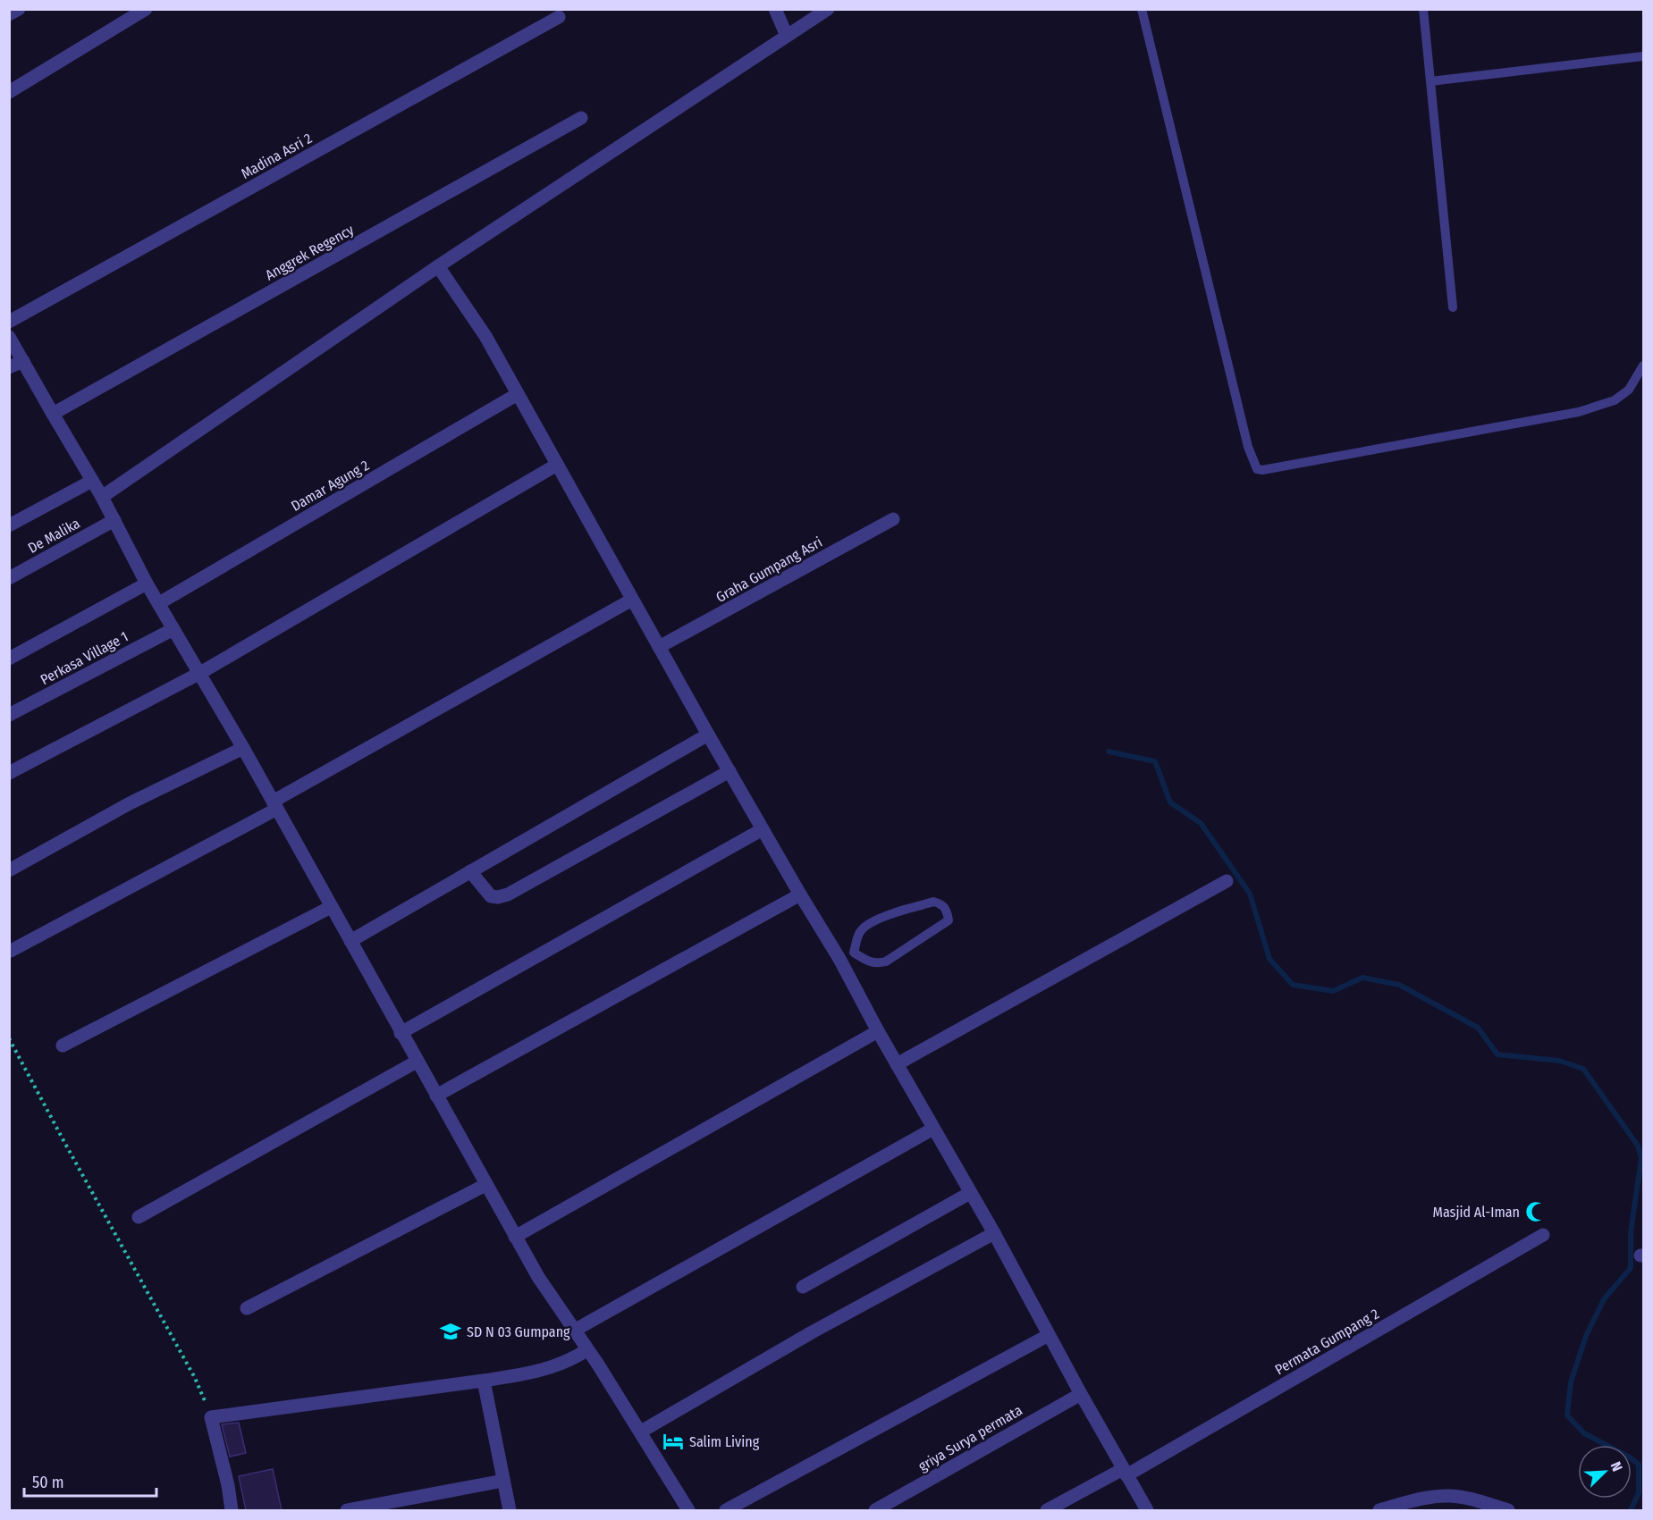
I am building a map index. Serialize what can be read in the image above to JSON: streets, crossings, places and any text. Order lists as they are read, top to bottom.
{
  "streets": {
    "street": [
      "Madina Asri 2",
      "Anggrek Regency",
      "Damar Agung 2",
      "De Malika",
      "Graha Gumpang Asri",
      "Perkasa Village 1",
      "Permata Gumpang 2",
      "griya Surya permata"
    ]
  },
  "places": {
    "mosque": ["Masjid Al-Iman"],
    "school or university": ["SD N 03 Gumpang"],
    "hotel": ["Salim Living"]
  },
  "scale_bar": "50 m",
  "north": "top right"
}
